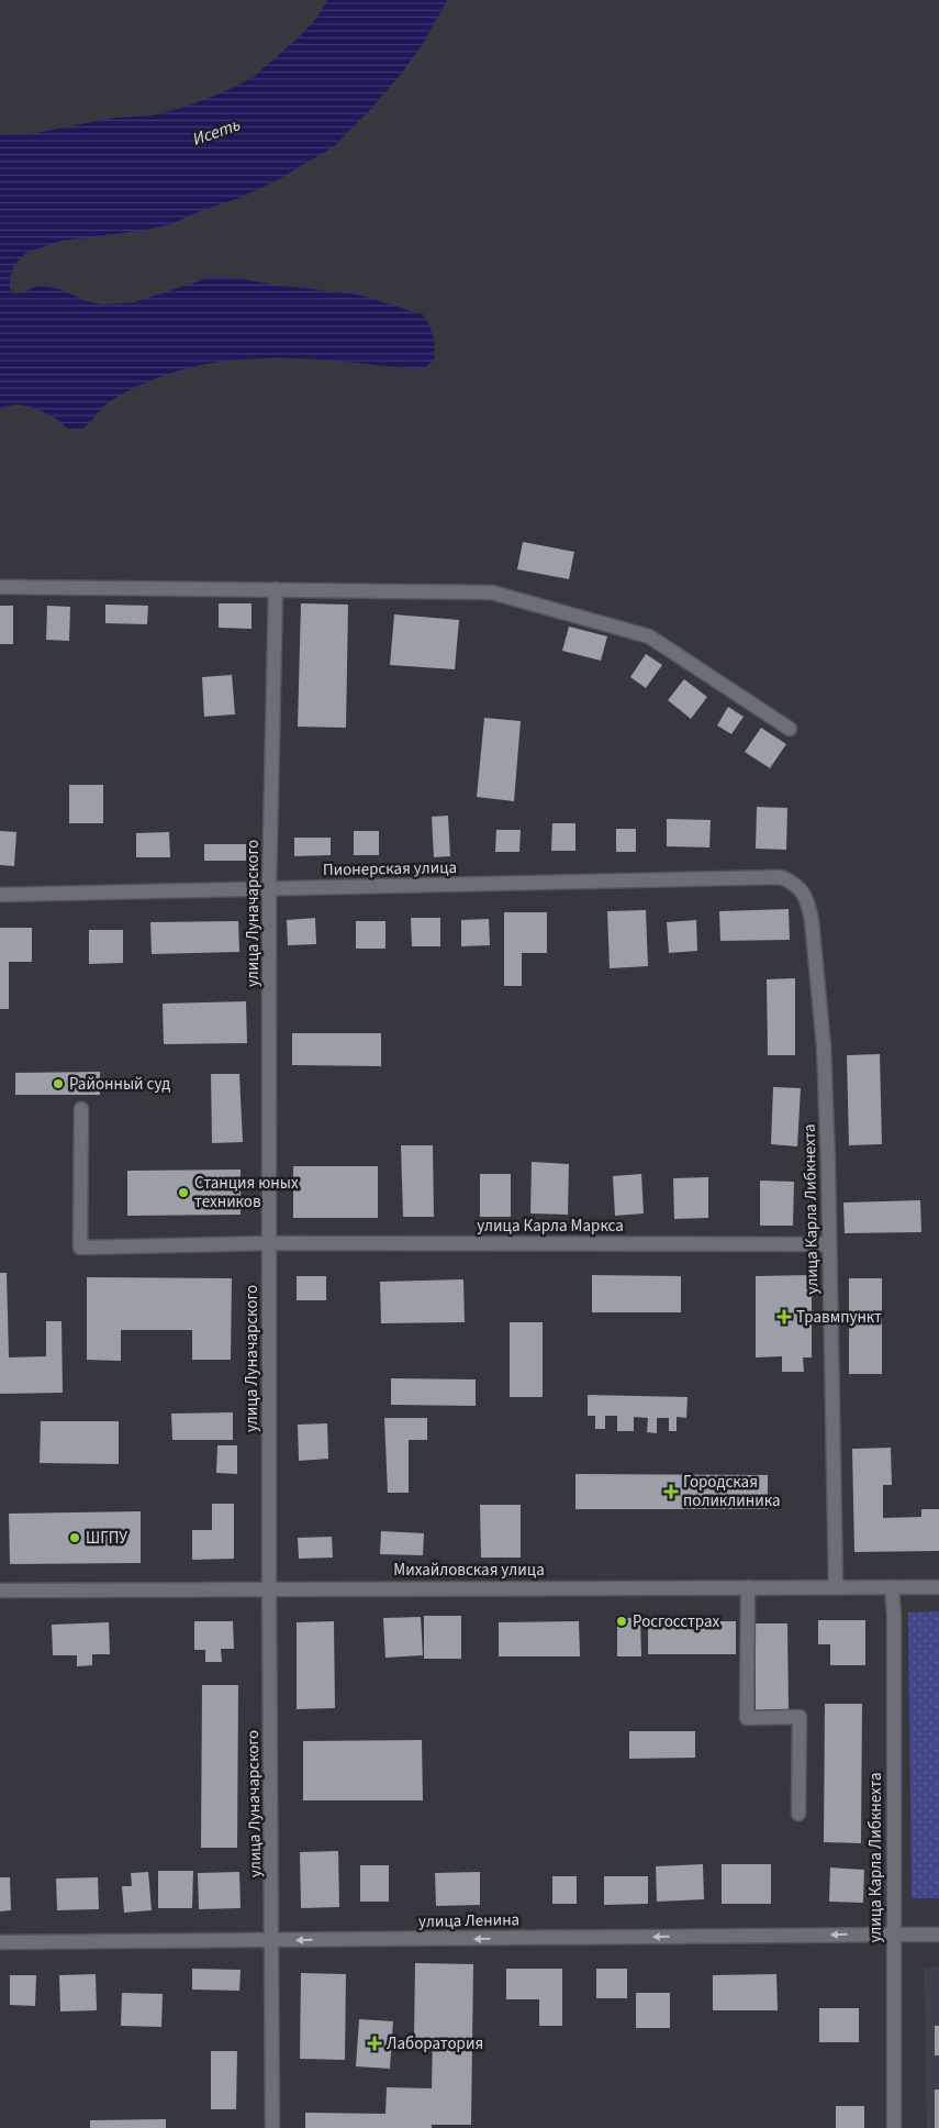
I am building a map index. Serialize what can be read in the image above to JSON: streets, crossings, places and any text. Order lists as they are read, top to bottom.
{
  "streets": {
    "street": [
      "Пионерская улица",
      "улица Луначарского",
      "улица Карла Либкнехта",
      "улица Карла Маркса",
      "Михайловская улица",
      "улица Ленина"
    ]
  },
  "crossings": [
    ["Пионерская улица", "улица Луначарского"],
    ["Пионерская улица", "улица Карла Либкнехта"],
    ["улица Луначарского", "улица Карла Маркса"],
    ["улица Луначарского", "Михайловская улица"],
    ["улица Луначарского", "улица Ленина"],
    ["улица Карла Либкнехта", "улица Карла Маркса"],
    ["улица Карла Либкнехта", "Михайловская улица"],
    ["улица Карла Либкнехта", "улица Ленина"]
  ],
  "one_way": ["улица Ленина"],
  "water": ["Исеть"],
  "places": {
    "other": [
      "Районный суд",
      "Станция юных техников",
      "ШГПУ",
      "Росгосстрах"
    ],
    "health": ["Травмпункт", "Городская поликлиника", "Лаборатория"]
  }
}
